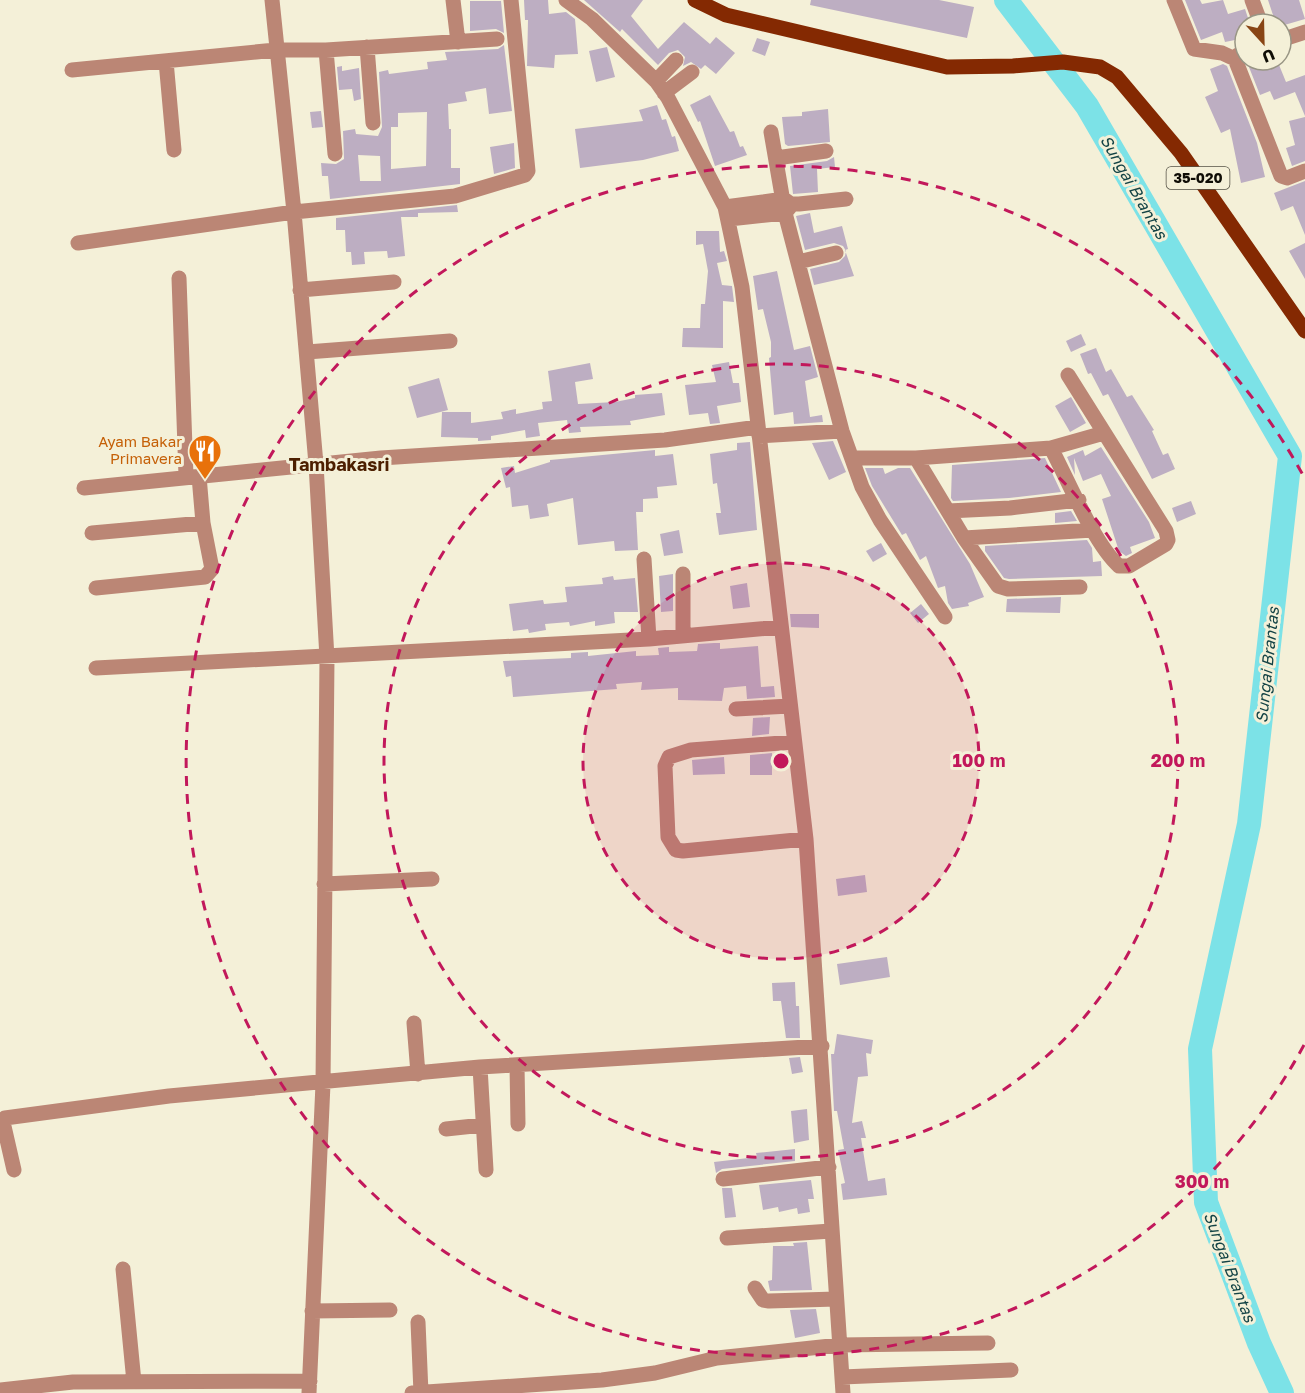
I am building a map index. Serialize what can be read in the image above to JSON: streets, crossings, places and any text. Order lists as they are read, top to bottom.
{
  "streets": {
    "main road": ["35-020"]
  },
  "districts": ["Tambakasri"],
  "water": ["Sungai Brantas"],
  "places": {
    "restaurant": ["Ayam Bakar Primavera"]
  },
  "north": "bottom",
  "rings": ["100 m", "200 m", "300 m"]
}
